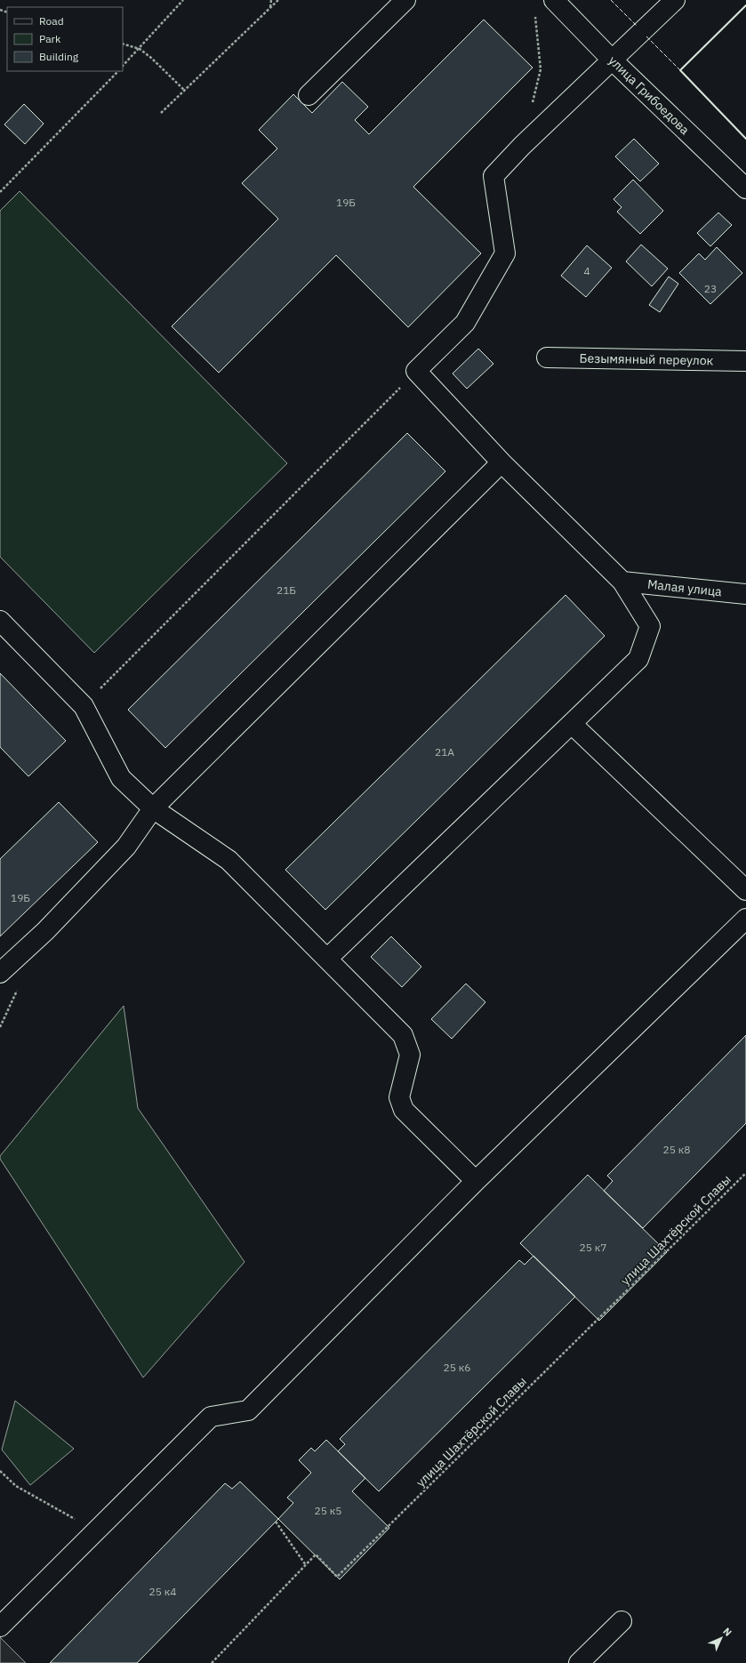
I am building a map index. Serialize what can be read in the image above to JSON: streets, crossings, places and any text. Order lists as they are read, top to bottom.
{
  "streets": {
    "street": ["улица Грибоедова", "Безымянный переулок", "Малая улица"],
    "path": ["улица Шахтёрской Славы"]
  },
  "house_numbers": [
    "19Б",
    "4",
    "23",
    "21Б",
    "21А",
    "19Б",
    "25 к8",
    "25 к7",
    "25 к6",
    "25 к5",
    "25 к4"
  ],
  "legend": ["Road", "Park", "Building"],
  "north": "top right"
}
